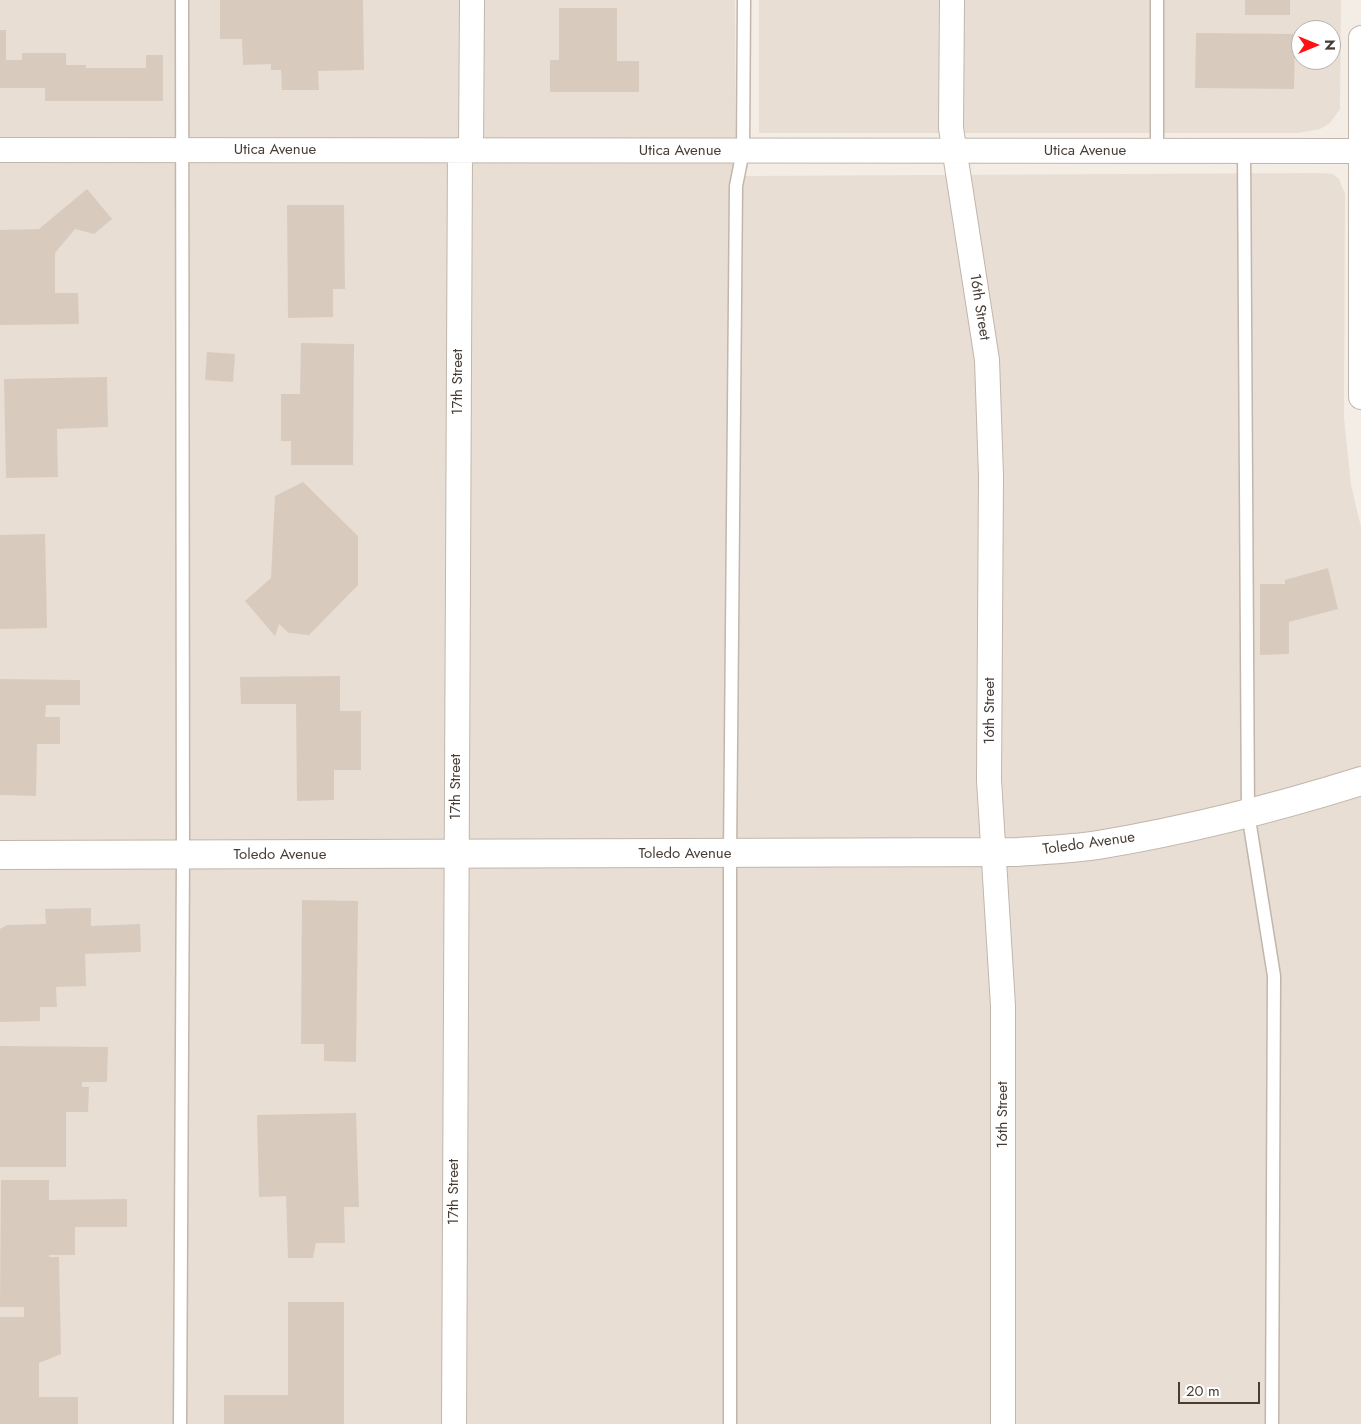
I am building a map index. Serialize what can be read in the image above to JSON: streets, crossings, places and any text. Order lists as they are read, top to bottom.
{
  "streets": {
    "street": [
      "Utica Avenue",
      "16th Street",
      "17th Street",
      "Toledo Avenue"
    ]
  },
  "crossings": [
    ["Utica Avenue", "16th Street"],
    ["Utica Avenue", "17th Street"],
    ["16th Street", "Toledo Avenue"],
    ["17th Street", "Toledo Avenue"]
  ],
  "scale_bar": "20 m",
  "north": "right"
}
